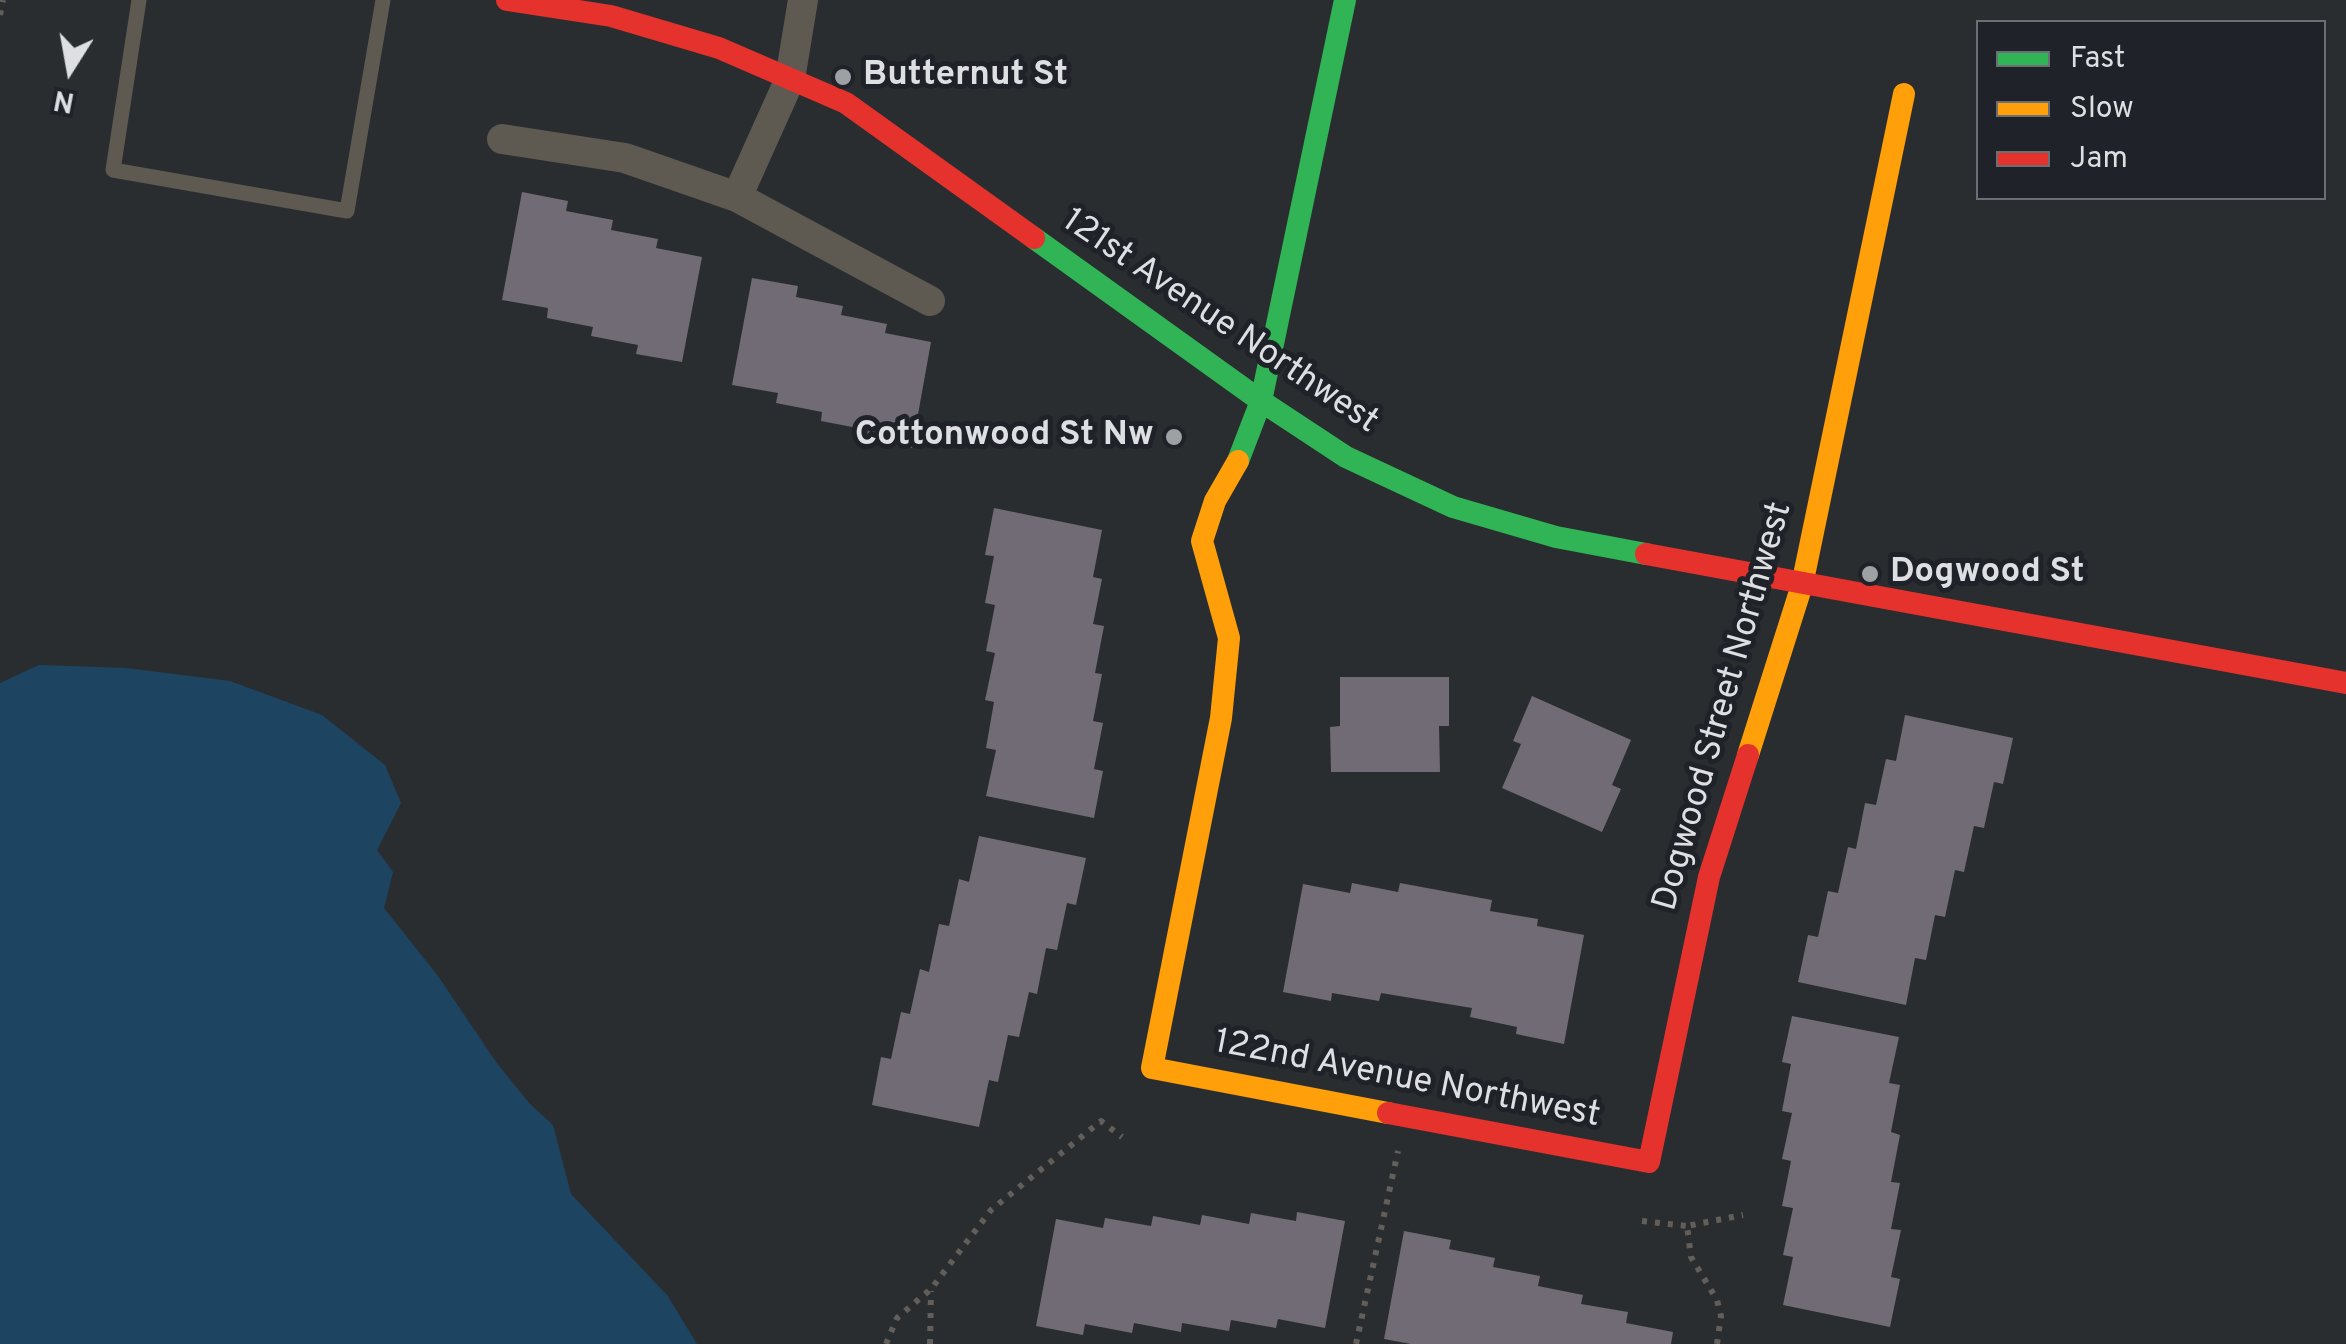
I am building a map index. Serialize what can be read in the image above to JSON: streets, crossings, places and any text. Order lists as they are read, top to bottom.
{
  "streets": {
    "street": ["121st Avenue Northwest", "Dogwood Street Northwest", "122nd Avenue Northwest"]
  },
  "crossings": [
    ["121st Avenue Northwest", "Dogwood Street Northwest"],
    ["121st Avenue Northwest", "122nd Avenue Northwest"],
    ["Dogwood Street Northwest", "122nd Avenue Northwest"]
  ],
  "places": ["Butternut St", "Cottonwood St Nw", "Dogwood St"],
  "legend": ["Fast", "Slow", "Jam"],
  "north": "bottom"
}
